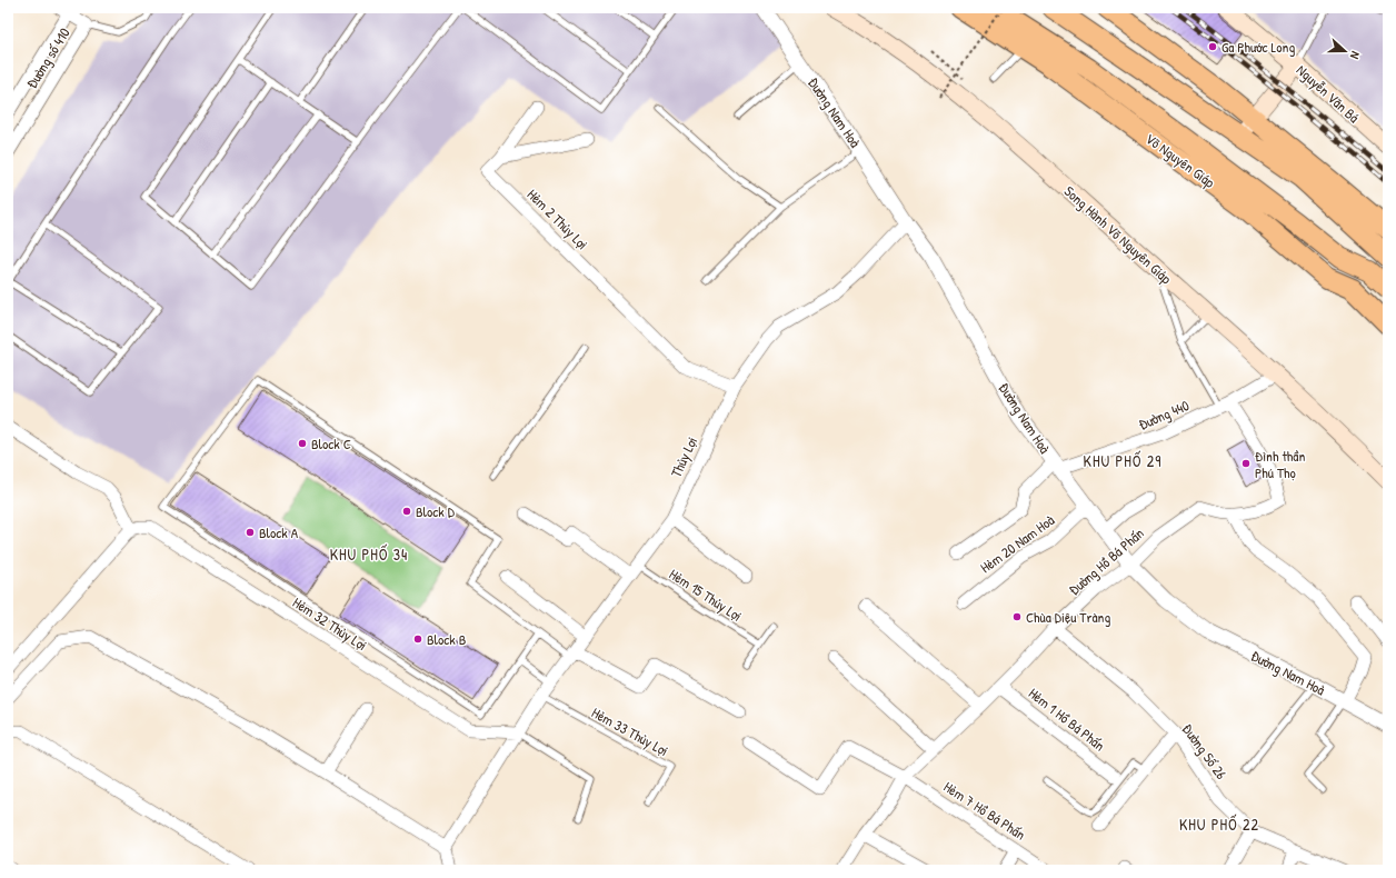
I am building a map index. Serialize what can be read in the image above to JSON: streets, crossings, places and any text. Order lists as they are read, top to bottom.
{
  "streets": {
    "highway": ["Võ Nguyên Giáp"],
    "main road": ["Nguyễn Văn Bá", "Song Hành Võ Nguyên Giáp"],
    "street": [
      "Đường số 410",
      "Đường Nam Hoà",
      "Hẻm 2 Thủy Lợi",
      "Đường 440",
      "Thủy Lợi",
      "Hẻm 20 Nam Hoà",
      "Đường Hồ Bá Phấn",
      "Hẻm 32 Thủy Lợi",
      "Hẻm 1 Hồ Bá Phấn",
      "Đường Số 26",
      "Hẻm 7 Hồ Bá Phấn"
    ],
    "lane": ["Hẻm 15 Thủy Lợi", "Hẻm 33 Thủy Lợi"]
  },
  "crossings": [
    ["Đường Nam Hoà", "Đường 440"],
    ["Đường Nam Hoà", "Thủy Lợi"],
    ["Đường Nam Hoà", "Hẻm 20 Nam Hoà"],
    ["Đường Nam Hoà", "Đường Hồ Bá Phấn"],
    ["Hẻm 2 Thủy Lợi", "Thủy Lợi"],
    ["Song Hành Võ Nguyên Giáp", "Đường 440"],
    ["Đường 440", "Đường Hồ Bá Phấn"],
    ["Thủy Lợi", "Hẻm 15 Thủy Lợi"],
    ["Thủy Lợi", "Hẻm 32 Thủy Lợi"],
    ["Thủy Lợi", "Hẻm 33 Thủy Lợi"],
    ["Đường Hồ Bá Phấn", "Hẻm 1 Hồ Bá Phấn"],
    ["Đường Hồ Bá Phấn", "Đường Số 26"],
    ["Đường Hồ Bá Phấn", "Hẻm 7 Hồ Bá Phấn"]
  ],
  "districts": ["KHU PHỐ 29", "KHU PHỐ 34", "KHU PHỐ 22"],
  "places": [
    "Ga Phước Long",
    "Block C",
    "Đình thần Phú Thọ",
    "Block D",
    "Block A",
    "Chùa Diệu Tràng",
    "Block B"
  ],
  "north": "right"
}
